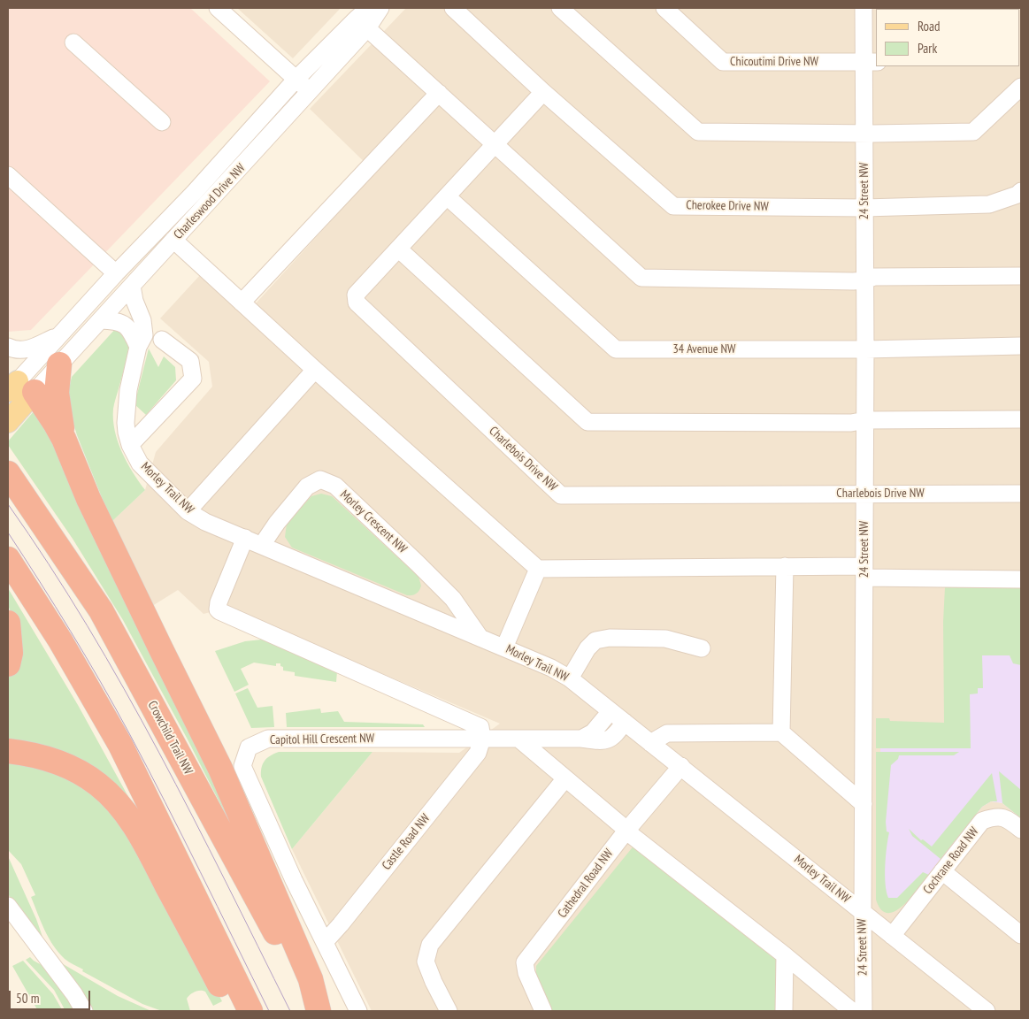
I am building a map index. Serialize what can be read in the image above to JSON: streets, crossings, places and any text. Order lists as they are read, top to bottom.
{
  "streets": {
    "highway": ["Crowchild Trail NW"],
    "street": [
      "Chicoutimi Drive NW",
      "24 Street NW",
      "Charleswood Drive NW",
      "Cherokee Drive NW",
      "34 Avenue NW",
      "Charlebois Drive NW",
      "Morley Trail NW",
      "Morley Crescent NW",
      "Capitol Hill Crescent NW",
      "Castle Road NW",
      "Cochrane Road NW",
      "Cathedral Road NW"
    ]
  },
  "crossings": [
    ["Chicoutimi Drive NW", "24 Street NW"],
    ["24 Street NW", "Cherokee Drive NW"],
    ["24 Street NW", "34 Avenue NW"],
    ["24 Street NW", "Charlebois Drive NW"],
    ["24 Street NW", "Morley Trail NW"],
    ["Charleswood Drive NW", "Morley Trail NW"],
    ["Cherokee Drive NW", "Charlebois Drive NW"],
    ["34 Avenue NW", "Charlebois Drive NW"],
    ["Morley Trail NW", "Morley Crescent NW"],
    ["Morley Trail NW", "Capitol Hill Crescent NW"],
    ["Morley Trail NW", "Cochrane Road NW"],
    ["Morley Trail NW", "Cathedral Road NW"],
    ["Capitol Hill Crescent NW", "Castle Road NW"]
  ],
  "legend": ["Road", "Park"],
  "scale_bar": "50 m"
}
